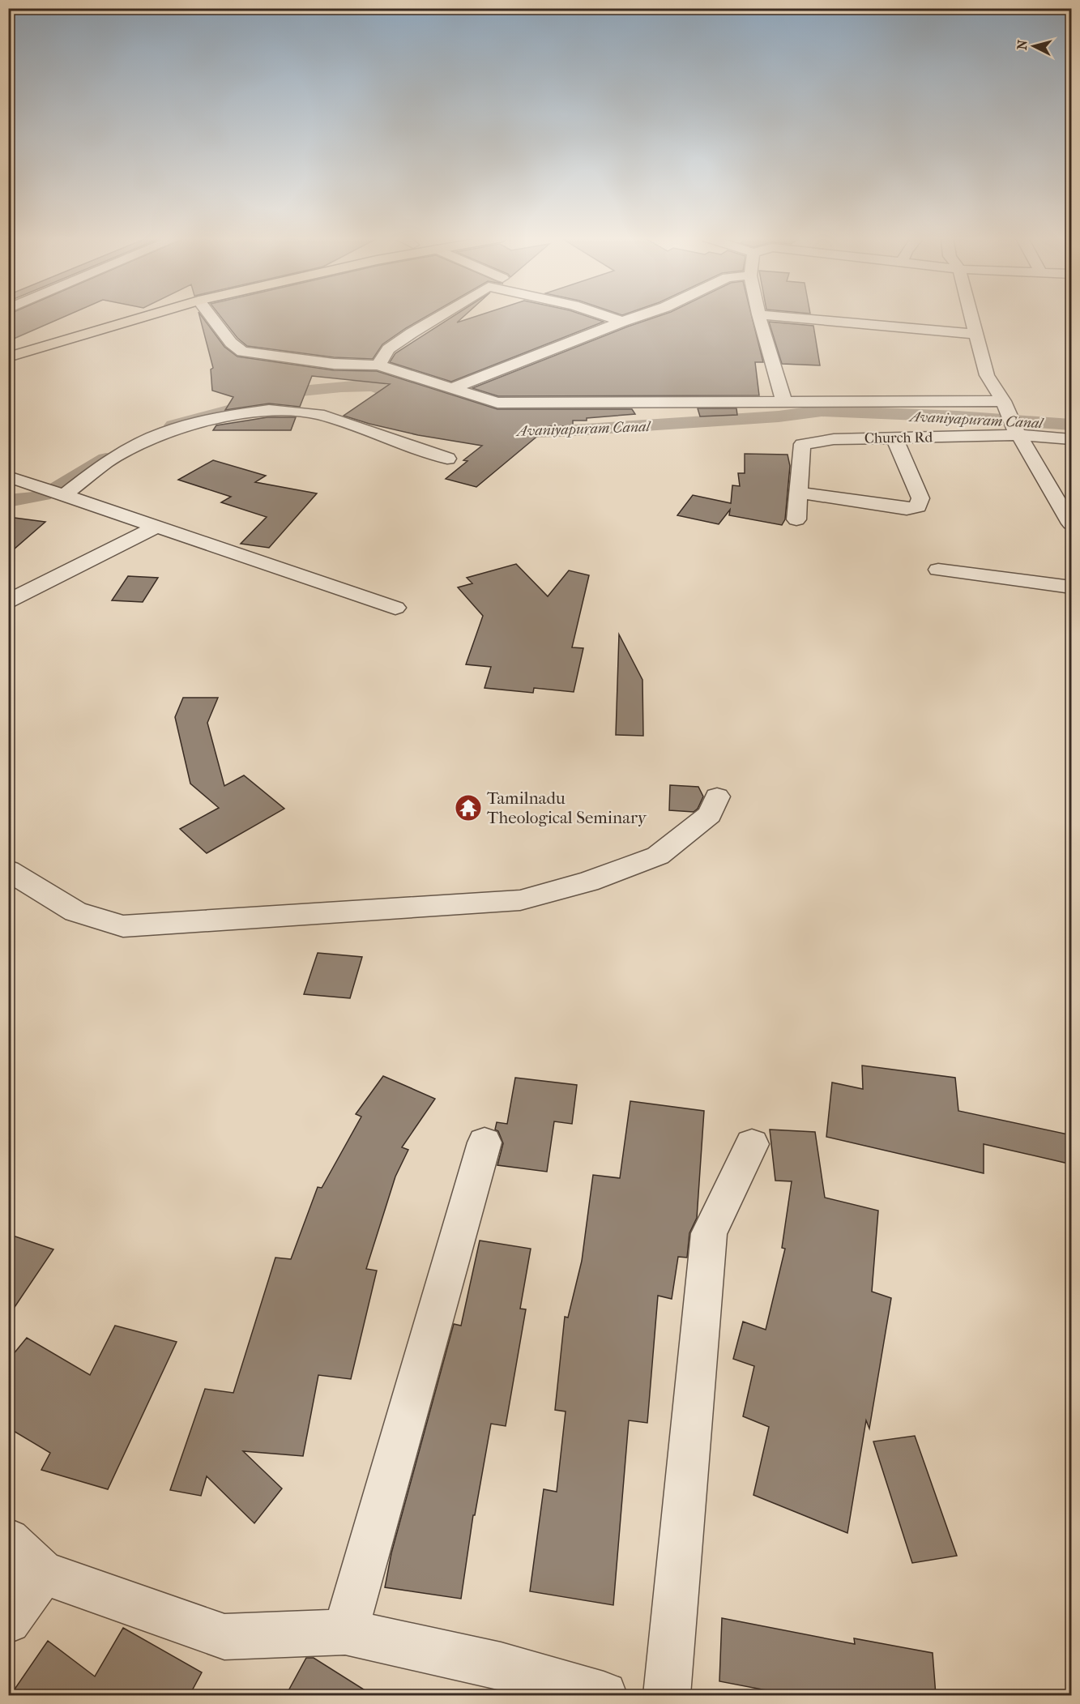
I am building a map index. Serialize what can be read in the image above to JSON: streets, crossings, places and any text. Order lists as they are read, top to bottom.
{
  "streets": {
    "street": ["Church Rd"]
  },
  "water": ["Avaniyapuram Canal"],
  "places": {
    "temple": ["Tamilnadu Theological Seminary"]
  },
  "north": "left"
}
